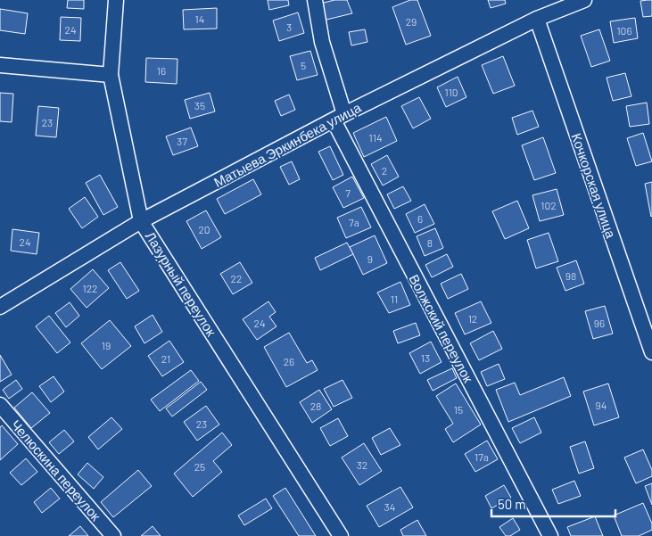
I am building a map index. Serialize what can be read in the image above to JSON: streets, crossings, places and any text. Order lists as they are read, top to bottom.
{
  "streets": {
    "street": [
      "Матыева Эркинбека улица",
      "Кочкорская улица",
      "Лазурный переулок",
      "Волжский переулок",
      "Челюскина переулок"
    ]
  },
  "crossings": [
    ["Матыева Эркинбека улица", "Кочкорская улица"],
    ["Матыева Эркинбека улица", "Лазурный переулок"],
    ["Матыева Эркинбека улица", "Волжский переулок"]
  ],
  "house_numbers": [
    "14",
    "29",
    "3",
    "24",
    "106",
    "5",
    "16",
    "110",
    "35",
    "23",
    "114",
    "37",
    "2",
    "7",
    "102",
    "6",
    "7a",
    "20",
    "24",
    "8",
    "9",
    "98",
    "22",
    "122",
    "11",
    "12",
    "24",
    "96",
    "19",
    "13",
    "21",
    "26",
    "94",
    "28",
    "15",
    "23",
    "17a",
    "32",
    "25",
    "34"
  ],
  "scale_bar": "50 m"
}
